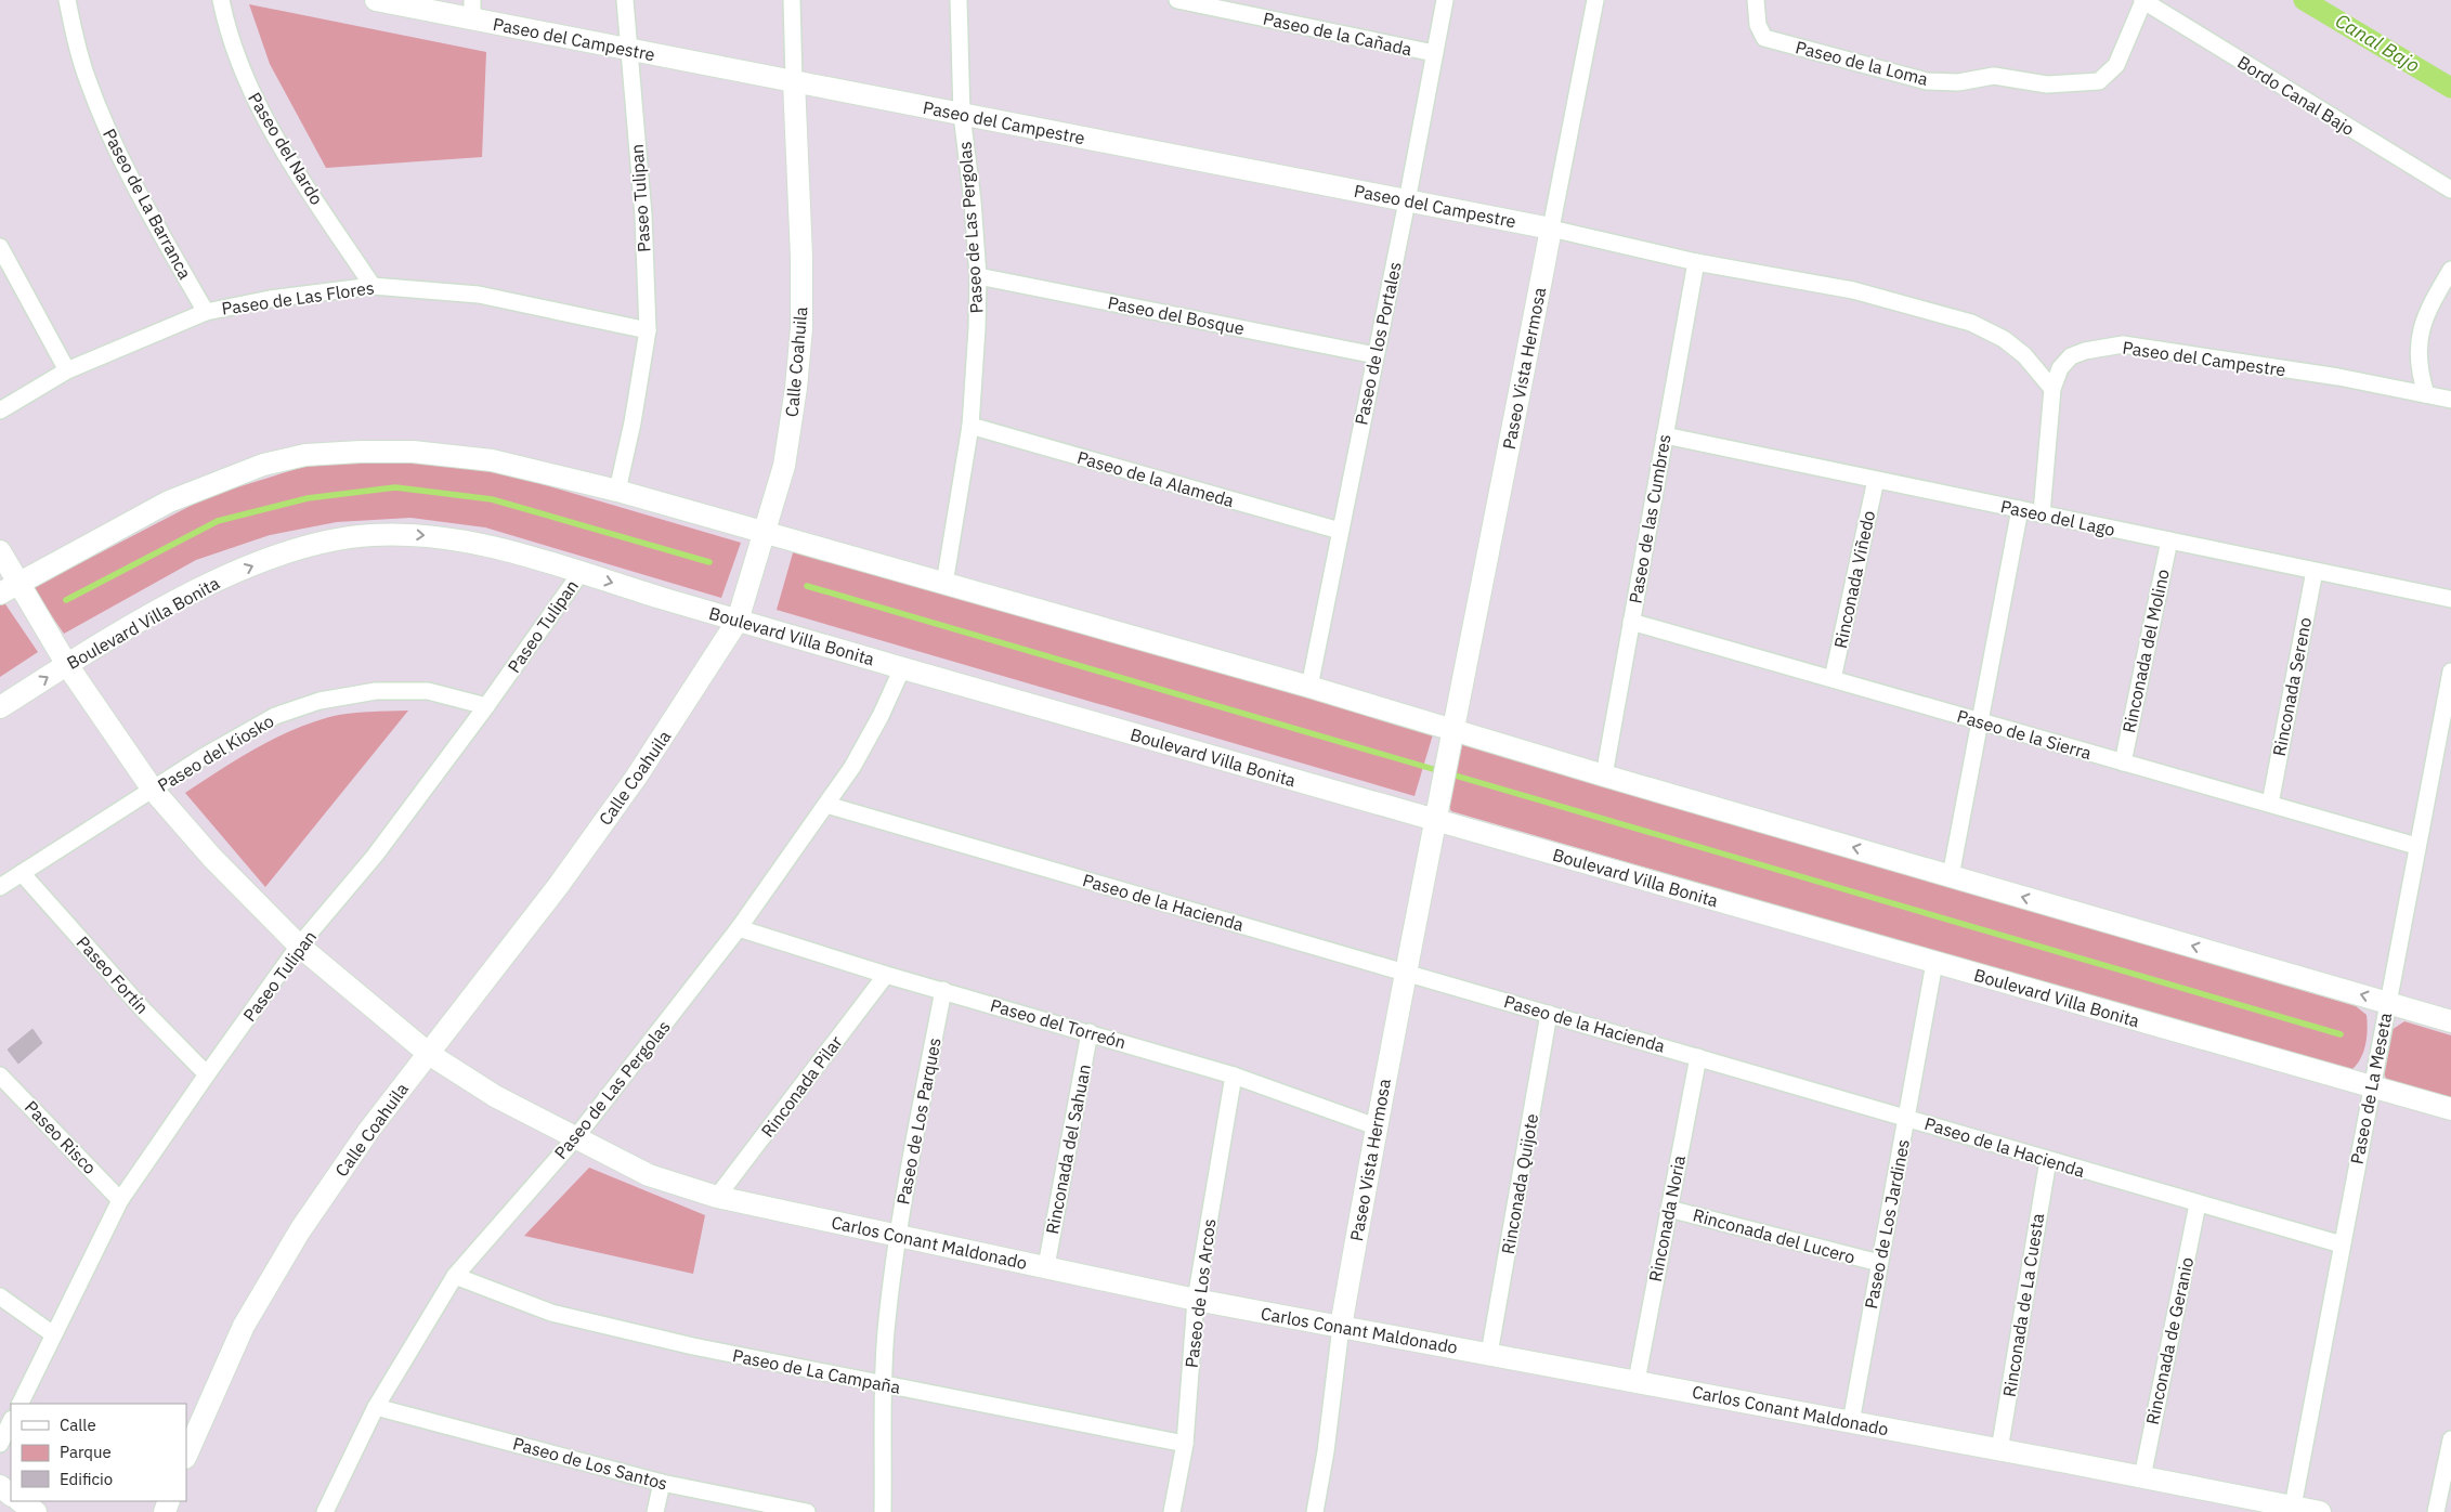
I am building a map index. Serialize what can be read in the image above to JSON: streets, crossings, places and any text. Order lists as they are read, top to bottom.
{
  "streets": {
    "street": [
      "Paseo de la Cañada",
      "Paseo del Campestre",
      "Paseo de la Loma",
      "Bordo Canal Bajo",
      "Paseo del Nardo",
      "Paseo Tulipan",
      "Paseo de La Barranca",
      "Paseo de Las Pergolas",
      "Paseo de Las Flores",
      "Paseo del Bosque",
      "Paseo de los Portales",
      "Calle Coahuila",
      "Paseo Vista Hermosa",
      "Paseo de la Alameda",
      "Paseo del Lago",
      "Paseo de las Cumbres",
      "Rinconada Viñedo",
      "Boulevard Villa Bonita",
      "Rinconada del Molino",
      "Rinconada Sereno",
      "Paseo de la Sierra",
      "Paseo del Kiosko",
      "Paseo de la Hacienda",
      "Paseo Fortín",
      "Paseo del Torreón",
      "Rinconada Pilar",
      "Paseo de La Meseta",
      "Paseo de Los Parques",
      "Paseo Risco",
      "Rinconada del Sahuan",
      "Rinconada Quijote",
      "Rinconada Noria",
      "Paseo de Los Jardines",
      "Rinconada del Lucero",
      "Carlos Conant Maldonado",
      "Paseo de Los Arcos",
      "Rinconada de La Cuesta",
      "Rinconada de Geranio",
      "Paseo de La Campaña",
      "Paseo de Los Santos"
    ]
  },
  "crossings": [
    ["Paseo de la Cañada", "Paseo de los Portales"],
    ["Paseo del Campestre", "Paseo Tulipan"],
    ["Paseo del Campestre", "Paseo de Las Pergolas"],
    ["Paseo del Campestre", "Paseo de los Portales"],
    ["Paseo del Campestre", "Calle Coahuila"],
    ["Paseo del Campestre", "Paseo Vista Hermosa"],
    ["Paseo del Campestre", "Paseo de las Cumbres"],
    ["Paseo de la Loma", "Bordo Canal Bajo"],
    ["Paseo del Nardo", "Paseo de Las Flores"],
    ["Paseo Tulipan", "Paseo de Las Flores"],
    ["Paseo Tulipan", "Boulevard Villa Bonita"],
    ["Paseo Tulipan", "Paseo del Kiosko"],
    ["Paseo Tulipan", "Paseo Fortín"],
    ["Paseo Tulipan", "Paseo Risco"],
    ["Paseo Tulipan", "Carlos Conant Maldonado"],
    ["Paseo de La Barranca", "Paseo de Las Flores"],
    ["Paseo de Las Pergolas", "Paseo del Bosque"],
    ["Paseo de Las Pergolas", "Paseo de la Alameda"],
    ["Paseo de Las Pergolas", "Boulevard Villa Bonita"],
    ["Paseo de Las Pergolas", "Paseo de la Hacienda"],
    ["Paseo de Las Pergolas", "Paseo del Torreón"],
    ["Paseo de Las Pergolas", "Carlos Conant Maldonado"],
    ["Paseo de Las Pergolas", "Paseo de La Campaña"],
    ["Paseo de Las Pergolas", "Paseo de Los Santos"],
    ["Paseo del Bosque", "Paseo de los Portales"],
    ["Paseo de los Portales", "Paseo de la Alameda"],
    ["Calle Coahuila", "Boulevard Villa Bonita"],
    ["Calle Coahuila", "Carlos Conant Maldonado"],
    ["Paseo Vista Hermosa", "Boulevard Villa Bonita"],
    ["Paseo Vista Hermosa", "Paseo de la Hacienda"],
    ["Paseo Vista Hermosa", "Paseo del Torreón"],
    ["Paseo Vista Hermosa", "Carlos Conant Maldonado"],
    ["Paseo del Lago", "Paseo de las Cumbres"],
    ["Paseo del Lago", "Rinconada Viñedo"],
    ["Paseo del Lago", "Rinconada del Molino"],
    ["Paseo del Lago", "Rinconada Sereno"],
    ["Paseo de las Cumbres", "Paseo de la Sierra"],
    ["Rinconada Viñedo", "Paseo de la Sierra"],
    ["Boulevard Villa Bonita", "Paseo de La Meseta"],
    ["Boulevard Villa Bonita", "Paseo de Los Jardines"],
    ["Boulevard Villa Bonita", "Carlos Conant Maldonado"],
    ["Rinconada del Molino", "Paseo de la Sierra"],
    ["Rinconada Sereno", "Paseo de la Sierra"],
    ["Paseo de la Sierra", "Paseo de La Meseta"],
    ["Paseo del Kiosko", "Paseo Fortín"],
    ["Paseo del Kiosko", "Carlos Conant Maldonado"],
    ["Paseo de la Hacienda", "Paseo de La Meseta"],
    ["Paseo de la Hacienda", "Rinconada Quijote"],
    ["Paseo de la Hacienda", "Rinconada Noria"],
    ["Paseo de la Hacienda", "Paseo de Los Jardines"],
    ["Paseo de la Hacienda", "Rinconada de La Cuesta"],
    ["Paseo de la Hacienda", "Rinconada de Geranio"],
    ["Paseo del Torreón", "Rinconada Pilar"],
    ["Paseo del Torreón", "Paseo de Los Parques"],
    ["Paseo del Torreón", "Rinconada del Sahuan"],
    ["Paseo del Torreón", "Paseo de Los Arcos"],
    ["Rinconada Pilar", "Carlos Conant Maldonado"],
    ["Paseo de La Meseta", "Carlos Conant Maldonado"],
    ["Paseo de Los Parques", "Carlos Conant Maldonado"],
    ["Paseo de Los Parques", "Paseo de La Campaña"],
    ["Rinconada del Sahuan", "Carlos Conant Maldonado"],
    ["Rinconada Quijote", "Carlos Conant Maldonado"],
    ["Rinconada Noria", "Rinconada del Lucero"],
    ["Rinconada Noria", "Carlos Conant Maldonado"],
    ["Paseo de Los Jardines", "Rinconada del Lucero"],
    ["Paseo de Los Jardines", "Carlos Conant Maldonado"],
    ["Carlos Conant Maldonado", "Paseo de Los Arcos"],
    ["Carlos Conant Maldonado", "Rinconada de La Cuesta"],
    ["Carlos Conant Maldonado", "Rinconada de Geranio"],
    ["Paseo de Los Arcos", "Paseo de La Campaña"]
  ],
  "water": ["Canal Bajo"],
  "legend": ["Calle", "Parque", "Edificio"]
}
